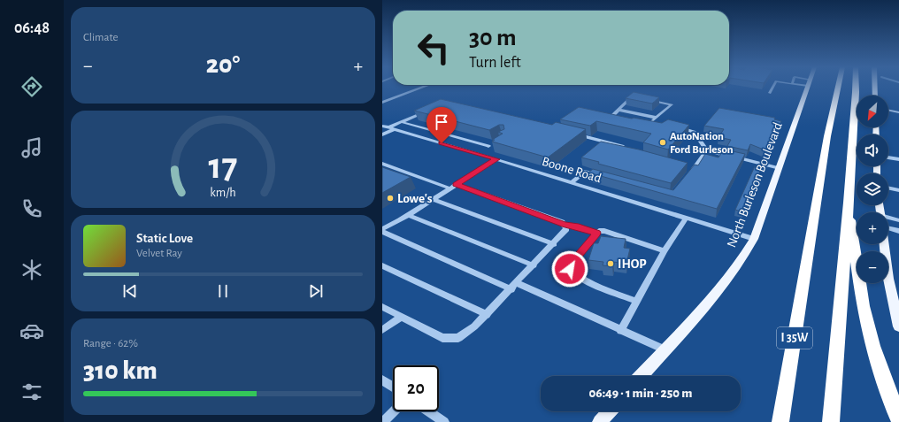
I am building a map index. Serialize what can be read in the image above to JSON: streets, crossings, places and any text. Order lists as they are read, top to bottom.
{
  "streets": {
    "highway": ["I 35W"],
    "main road": ["North Burleson Boulevard"],
    "street": ["Boone Road"]
  },
  "crossings": [
    ["Boone Road", "North Burleson Boulevard"]
  ],
  "places": ["AutoNation Ford Burleson", "Lowe's", "IHOP"],
  "north": "bottom left",
  "page": {
    "tabs": "06:48",
    "tile": [
      "Climate",
      ["Range · 62%", "310 km"]
    ],
    "turn": ["30 m", "Turn left"],
    "heat": ["−", "20°", "+"],
    "map_buttons": ["+", "−"],
    "song": ["Static Love", "Velvet Ray"],
    "limit": "20",
    "trip": "06:49 · 1 min · 250 m",
    "gauge": ["17", "km/h"]
  }
}
